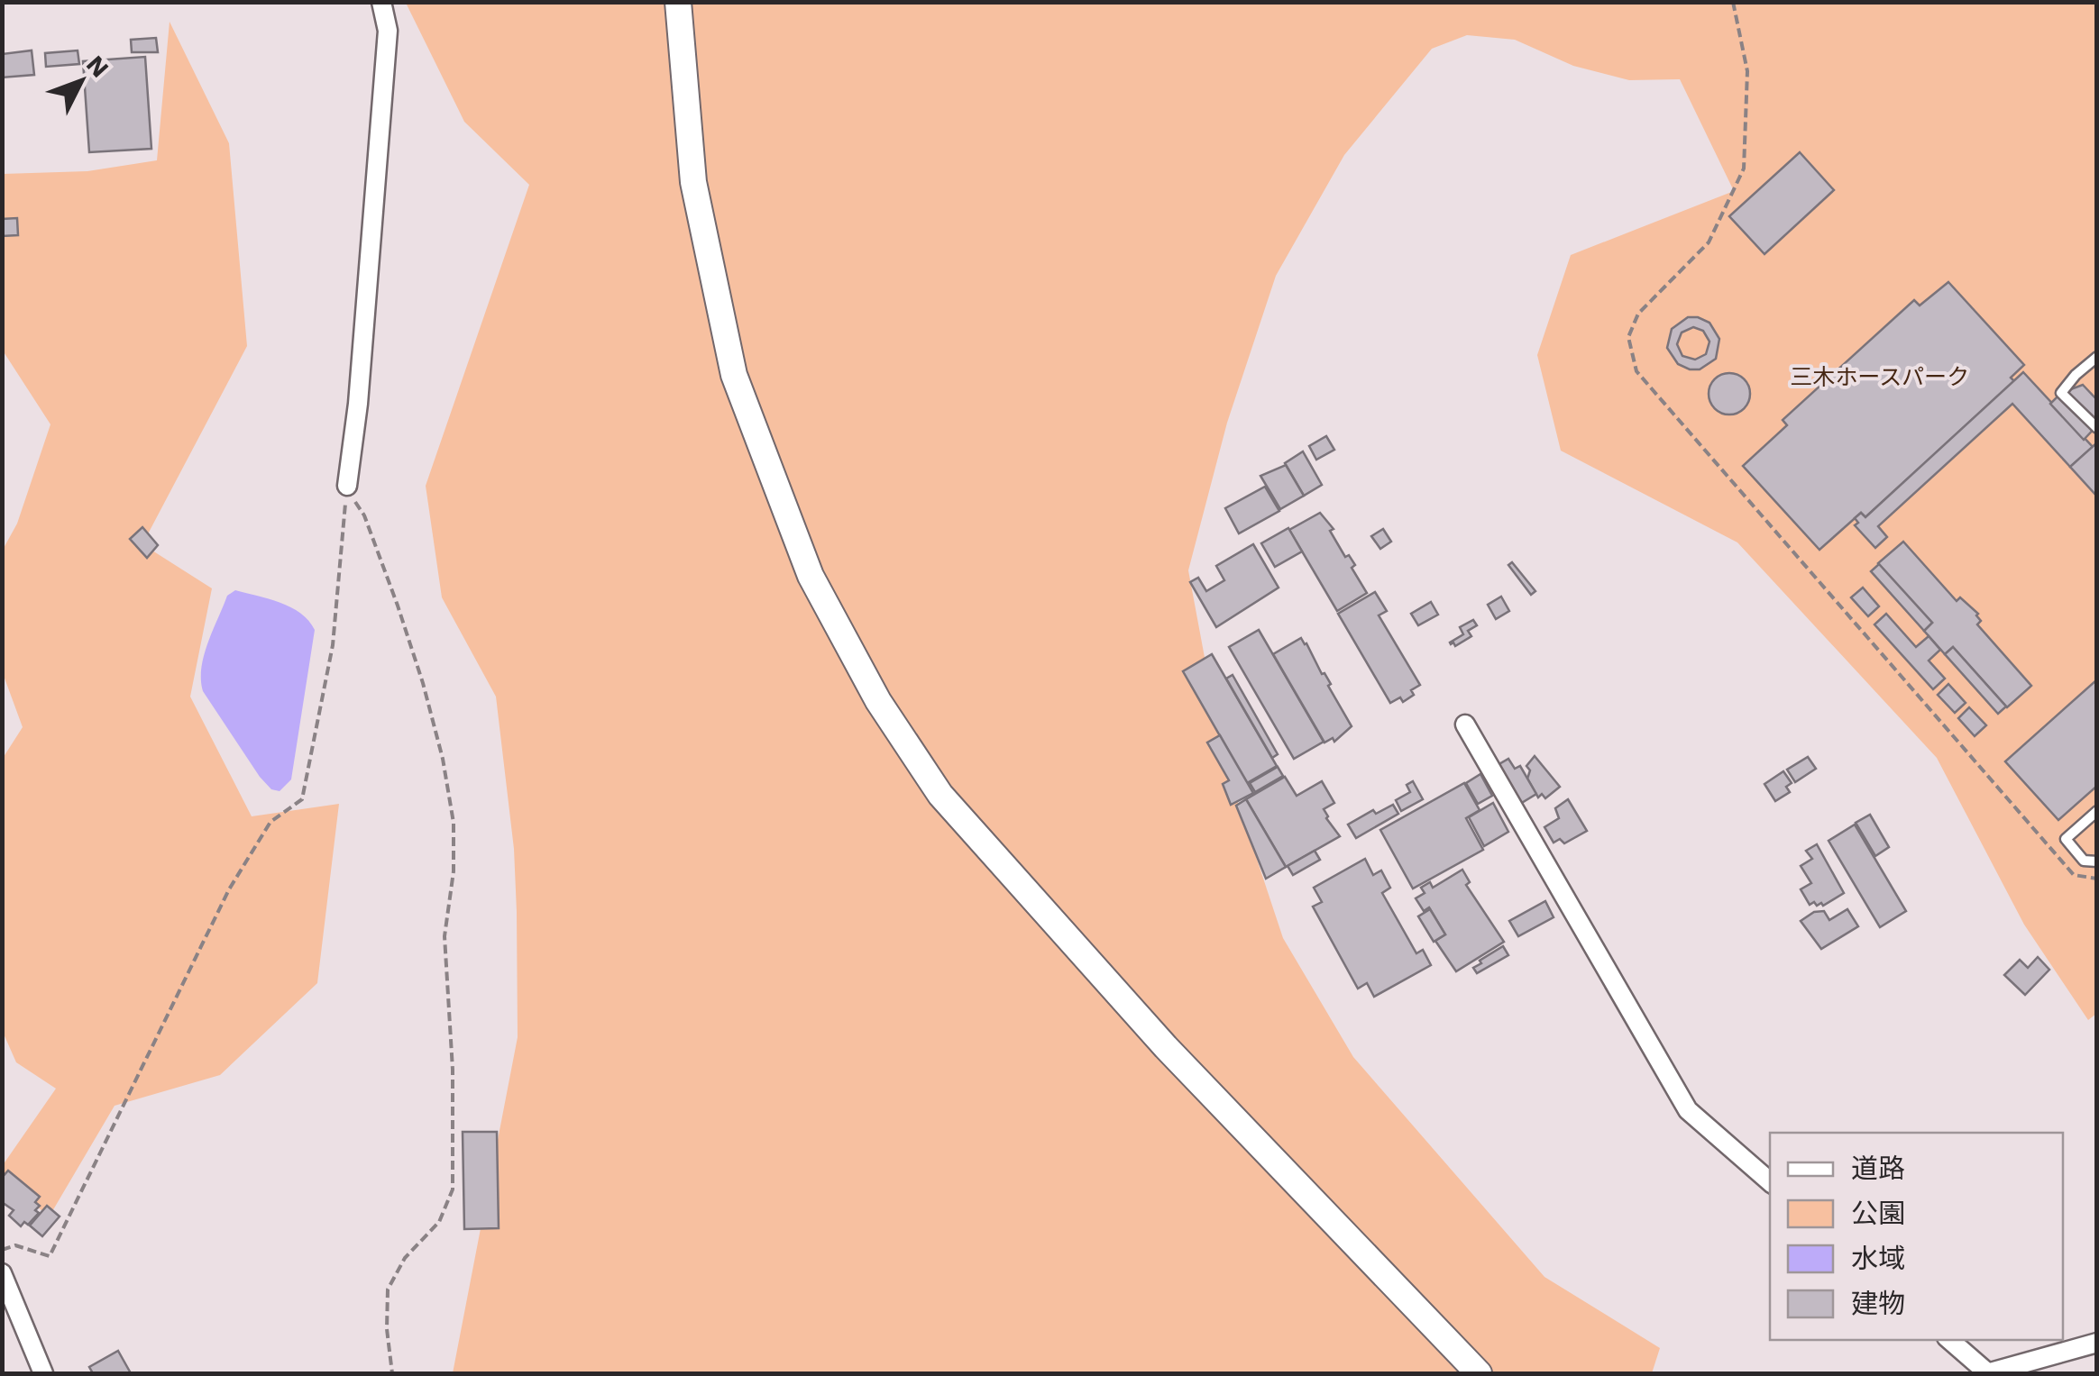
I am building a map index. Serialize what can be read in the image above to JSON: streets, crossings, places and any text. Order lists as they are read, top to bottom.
{
  "parks": ["三木ホースパーク"],
  "legend": [
    "道路",
    "公園",
    "水域",
    "建物"
  ],
  "north": "top right"
}
